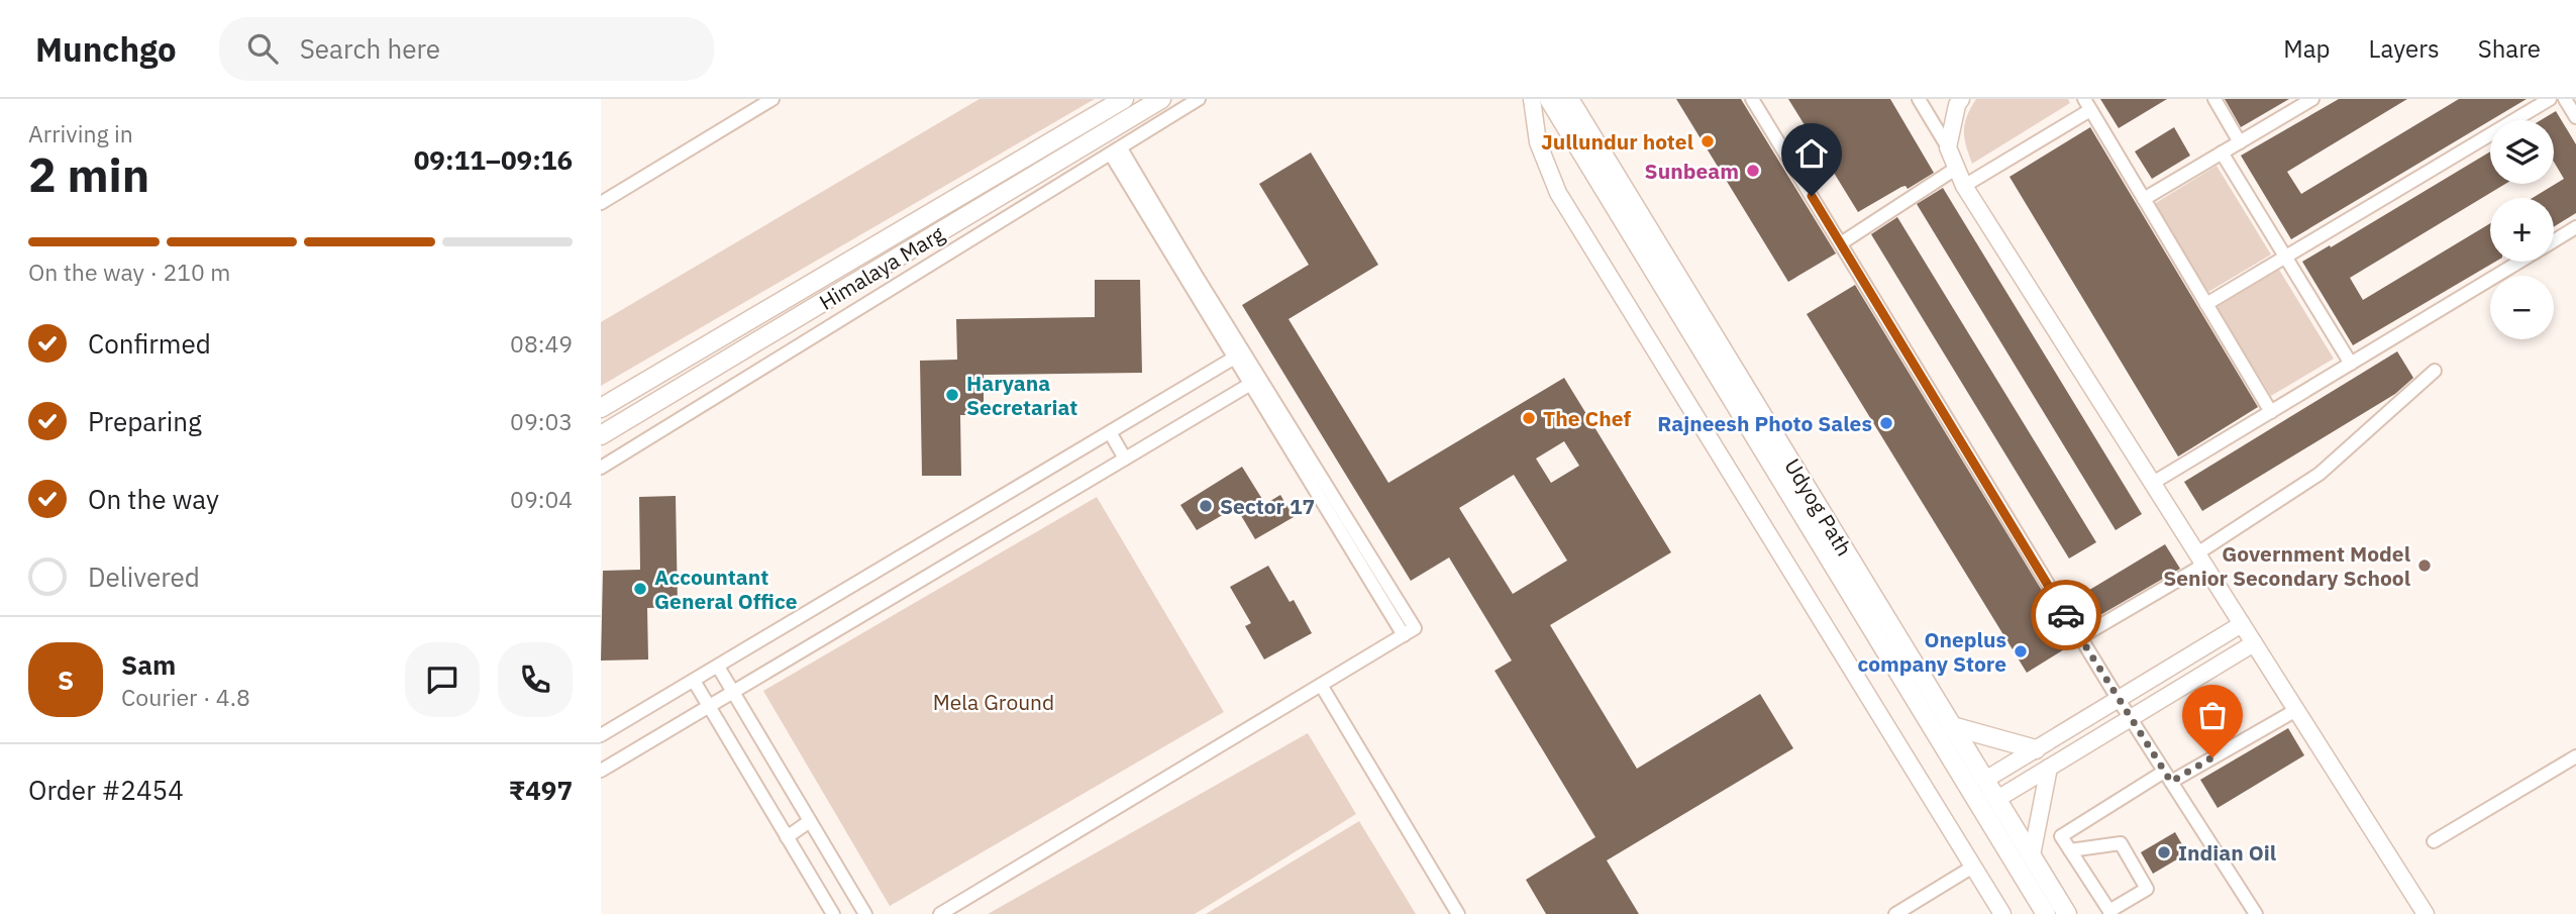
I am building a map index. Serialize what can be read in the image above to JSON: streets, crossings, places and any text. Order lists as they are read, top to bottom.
{
  "streets": {
    "main road": ["Himalaya Marg", "Udyog Path"]
  },
  "parks": ["Mela Ground"],
  "places": [
    "Jullundur hotel",
    "Sunbeam",
    "Haryana Secretariat",
    "The Chef",
    "Rajneesh Photo Sales",
    "Sector 17",
    "Government Model Senior Secondary School",
    "Accountant General Office",
    "Oneplus company Store",
    "Indian Oil"
  ],
  "page": {
    "header": "Munchgo",
    "search": "Search here",
    "nav": ["Map", "Layers", "Share"],
    "heading": ["2 min", "Arriving in", "09:11–09:16"],
    "panel": [
      "Sam",
      "Courier · 4.8",
      "Order #2454",
      "₹497"
    ],
    "map_buttons": ["+", "−"],
    "bar": "On the way · 210 m",
    "list": [
      ["Confirmed", "08:49"],
      ["Preparing", "09:03"],
      ["On the way", "09:04"],
      "Delivered"
    ],
    "round": "S"
  }
}
